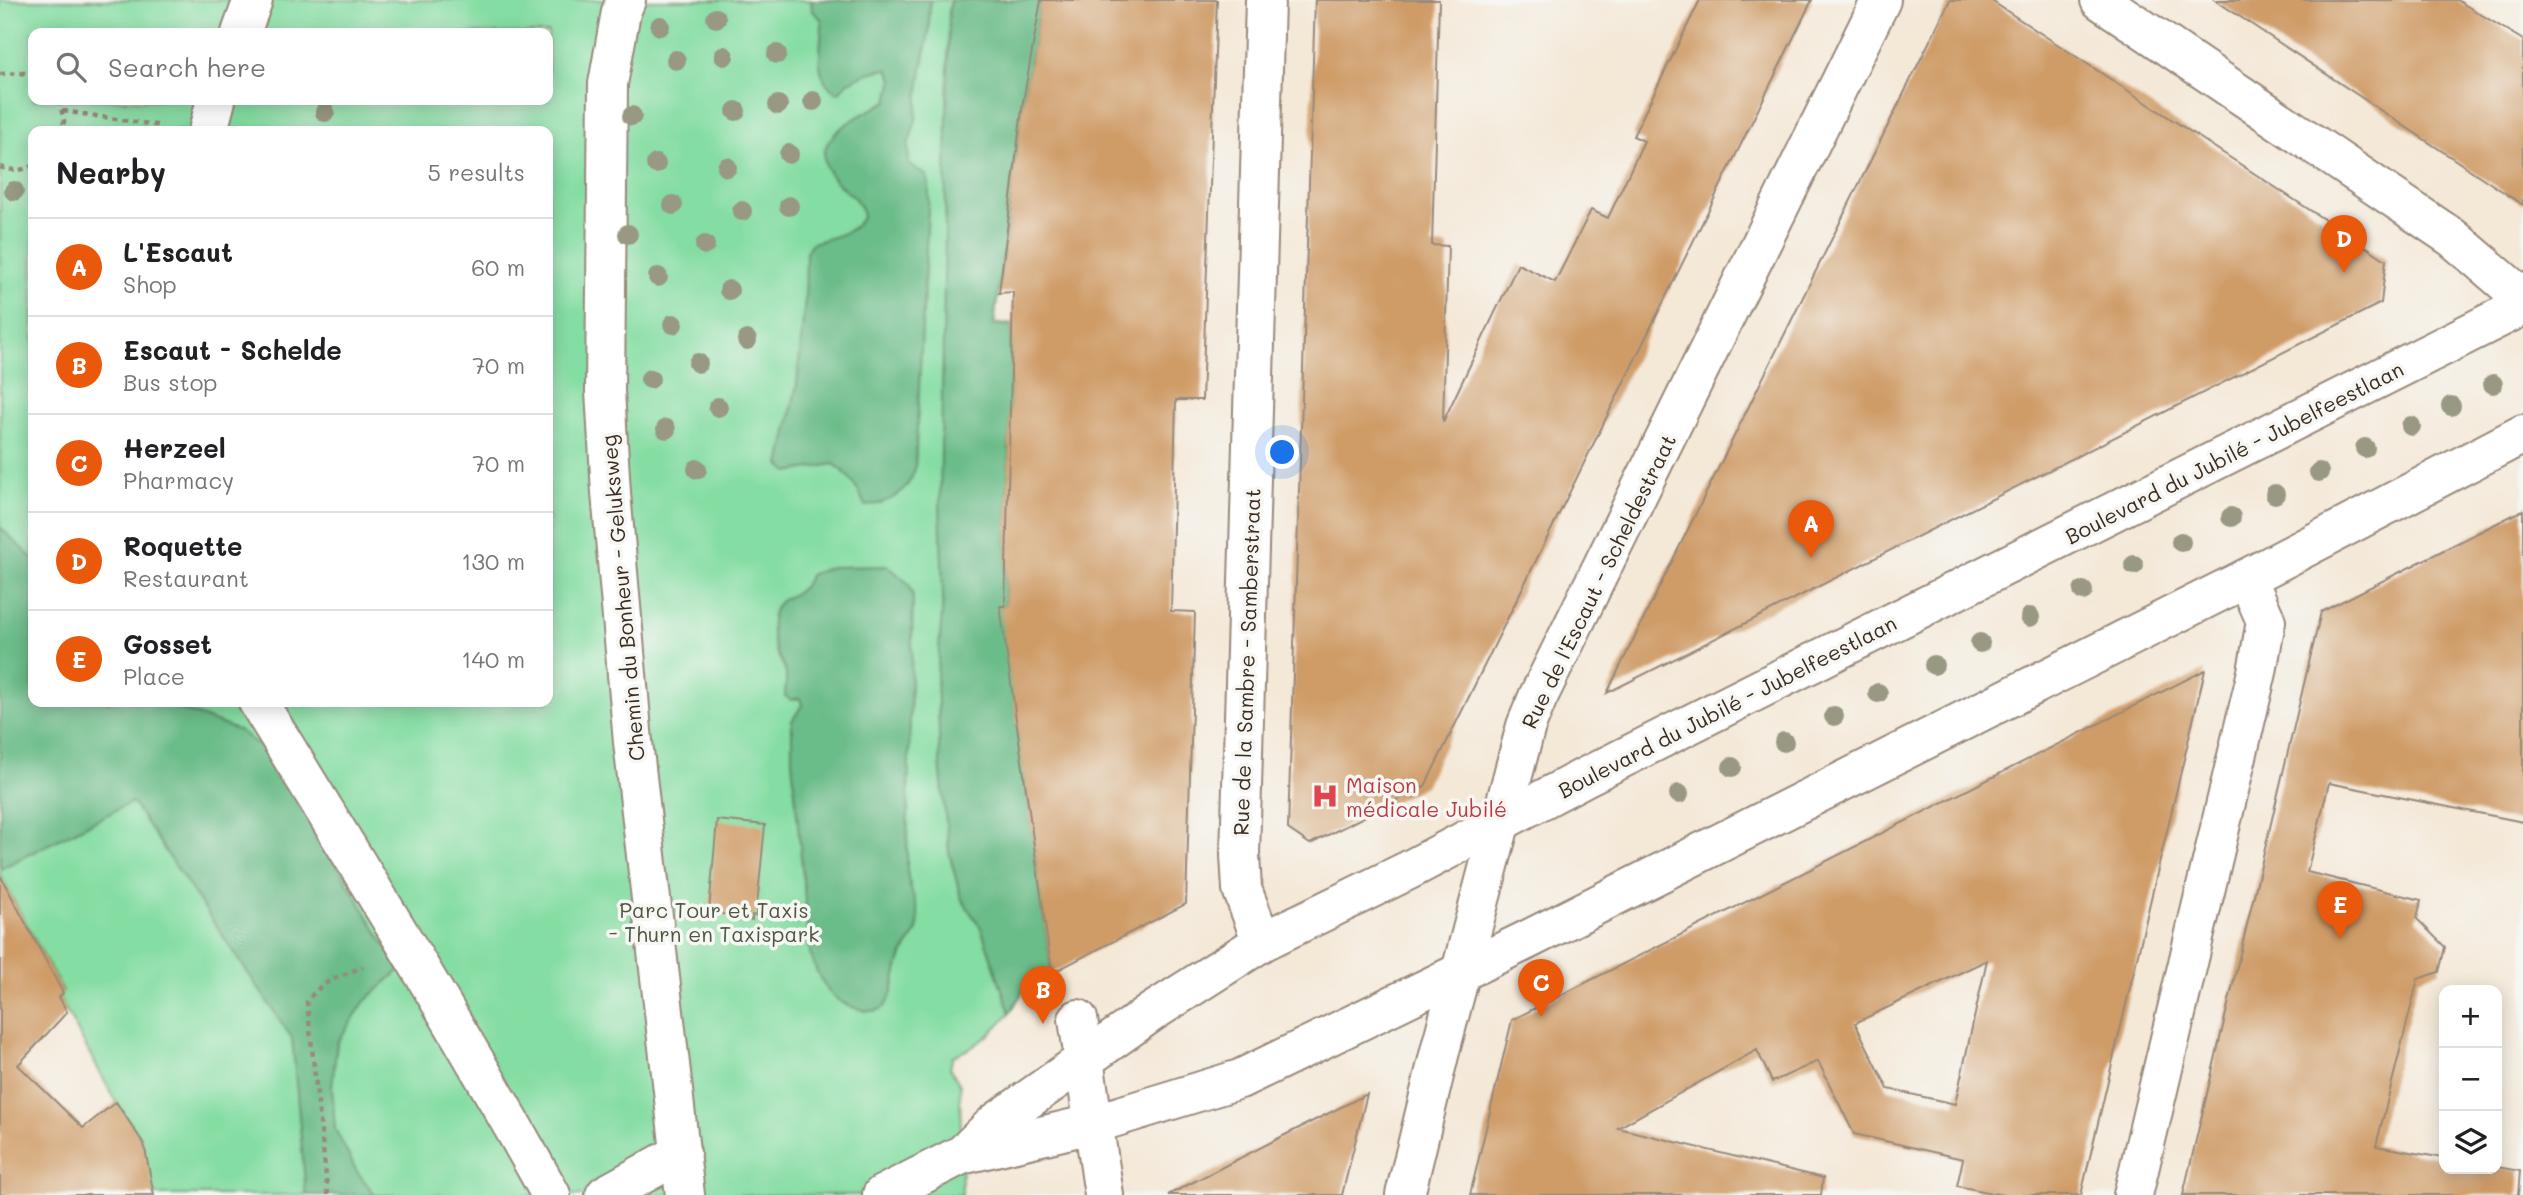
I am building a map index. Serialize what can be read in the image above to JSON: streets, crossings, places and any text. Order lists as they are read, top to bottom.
{
  "streets": {
    "street": [
      "Boulevard du Jubilé - Jubelfeestlaan",
      "Rue de l'Escaut - Scheldestraat",
      "Chemin du Bonheur - Geluksweg",
      "Rue de la Sambre - Samberstraat"
    ]
  },
  "crossings": [
    ["Boulevard du Jubilé - Jubelfeestlaan", "Rue de l'Escaut - Scheldestraat"],
    ["Boulevard du Jubilé - Jubelfeestlaan", "Rue de la Sambre - Samberstraat"]
  ],
  "parks": ["Parc Tour et Taxis - Thurn en Taxispark"],
  "places": {
    "hospital": ["Maison médicale Jubilé"]
  },
  "page": {
    "search": "Search here",
    "heading": ["Nearby", "5 results"],
    "pins": [
      "D",
      "A",
      "E",
      "C",
      "B"
    ],
    "list": [
      {
        "mark": "A",
        "name": "L'Escaut",
        "note": "Shop",
        "value": "60 m"
      },
      {
        "mark": "B",
        "name": "Escaut - Schelde",
        "note": "Bus stop",
        "value": "70 m"
      },
      {
        "mark": "C",
        "name": "Herzeel",
        "note": "Pharmacy",
        "value": "70 m"
      },
      {
        "mark": "D",
        "name": "Roquette",
        "note": "Restaurant",
        "value": "130 m"
      },
      {
        "mark": "E",
        "name": "Gosset",
        "note": "Place",
        "value": "140 m"
      }
    ],
    "map_buttons": ["+", "−"]
  }
}
